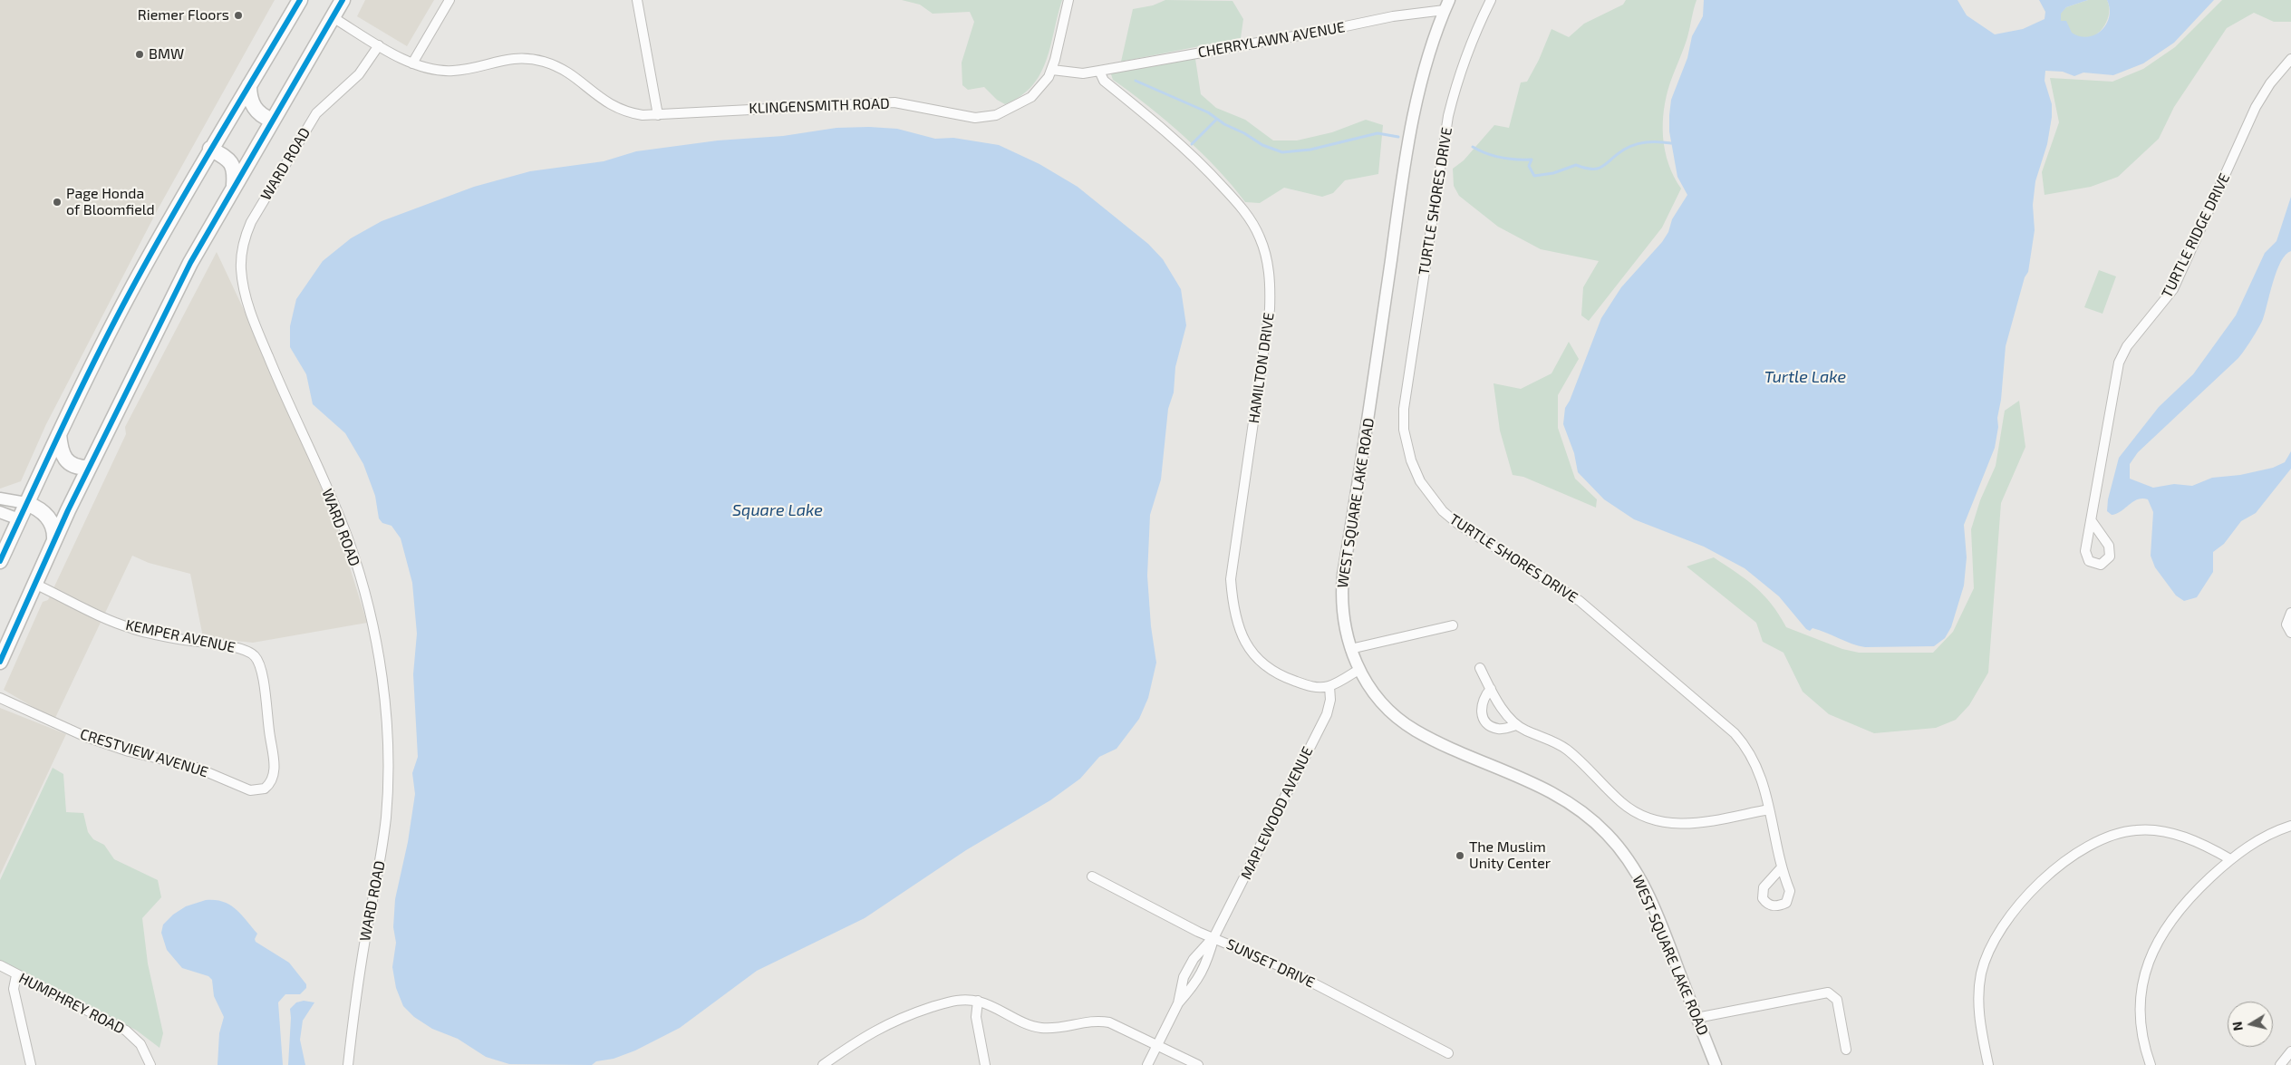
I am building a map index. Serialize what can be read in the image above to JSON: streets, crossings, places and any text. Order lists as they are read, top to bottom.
{
  "streets": {
    "street": [
      "CHERRYLAWN AVENUE",
      "KLINGENSMITH ROAD",
      "WARD ROAD",
      "TURTLE SHORES DRIVE",
      "TURTLE RIDGE DRIVE",
      "HAMILTON DRIVE",
      "WEST SQUARE LAKE ROAD",
      "KEMPER AVENUE",
      "CRESTVIEW AVENUE",
      "MAPLEWOOD AVENUE",
      "SUNSET DRIVE",
      "HUMPHREY ROAD"
    ]
  },
  "crossings": [
    ["CHERRYLAWN AVENUE", "HAMILTON DRIVE"],
    ["CHERRYLAWN AVENUE", "WEST SQUARE LAKE ROAD"],
    ["KLINGENSMITH ROAD", "WARD ROAD"],
    ["HAMILTON DRIVE", "MAPLEWOOD AVENUE"],
    ["KEMPER AVENUE", "CRESTVIEW AVENUE"],
    ["MAPLEWOOD AVENUE", "SUNSET DRIVE"]
  ],
  "water": ["Turtle Lake", "Square Lake"],
  "places": [
    "Riemer Floors",
    "BMW",
    "Page Honda of Bloomfield",
    "The Muslim Unity Center"
  ],
  "north": "left"
}
